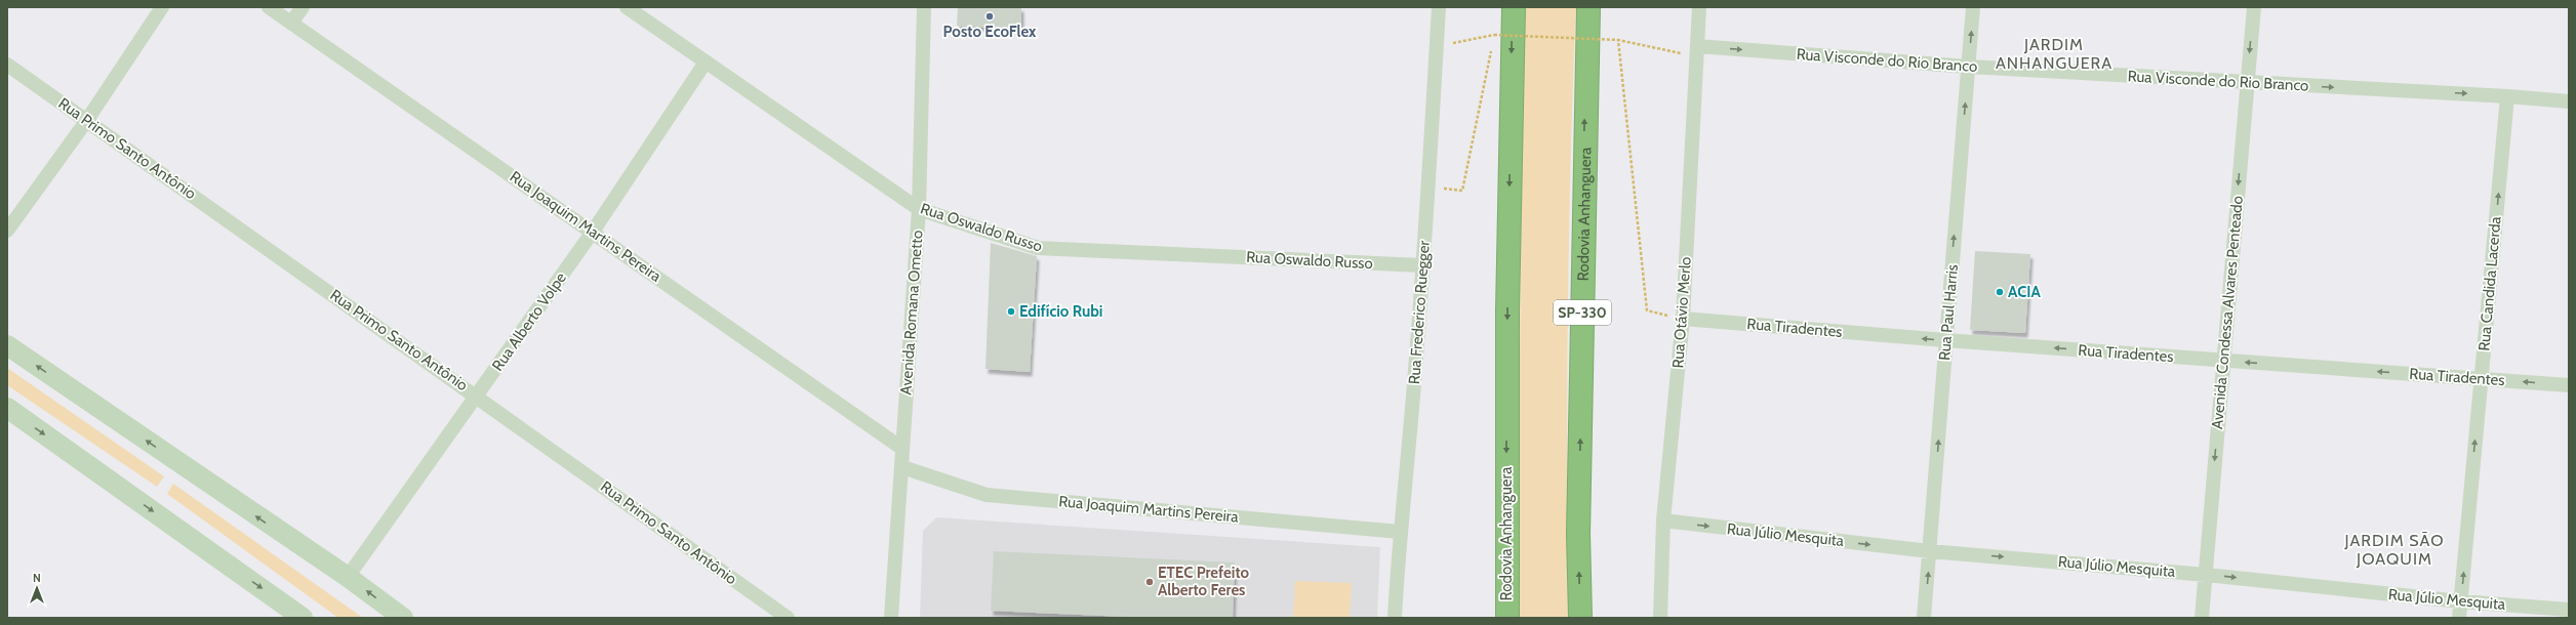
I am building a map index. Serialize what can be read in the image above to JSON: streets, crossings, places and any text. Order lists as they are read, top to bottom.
{
  "streets": {
    "highway": ["Rodovia Anhanguera", "SP-330"],
    "street": [
      "Rua Visconde do Rio Branco",
      "Rua Primo Santo Antônio",
      "Rua Joaquim Martins Pereira",
      "Rua Oswaldo Russo",
      "Rua Candida Lacerda",
      "Avenida Romana Ometto",
      "Rua Frederico Ruegger",
      "Rua Otávio Merlo",
      "Rua Paul Harris",
      "Avenida Condessa Alvares Penteado",
      "Rua Alberto Volpe",
      "Rua Tiradentes",
      "Rua Júlio Mesquita"
    ]
  },
  "crossings": [
    ["Rua Visconde do Rio Branco", "Rua Candida Lacerda"],
    ["Rua Visconde do Rio Branco", "Rua Otávio Merlo"],
    ["Rua Visconde do Rio Branco", "Rua Paul Harris"],
    ["Rua Visconde do Rio Branco", "Avenida Condessa Alvares Penteado"],
    ["Rua Primo Santo Antônio", "Rua Alberto Volpe"],
    ["Rua Joaquim Martins Pereira", "Avenida Romana Ometto"],
    ["Rua Joaquim Martins Pereira", "Rua Frederico Ruegger"],
    ["Rua Joaquim Martins Pereira", "Rua Alberto Volpe"],
    ["Rua Oswaldo Russo", "Avenida Romana Ometto"],
    ["Rua Oswaldo Russo", "Rua Frederico Ruegger"],
    ["Rua Oswaldo Russo", "Rua Alberto Volpe"],
    ["Rua Candida Lacerda", "Rua Tiradentes"],
    ["Rua Candida Lacerda", "Rua Júlio Mesquita"],
    ["Rua Otávio Merlo", "Rua Tiradentes"],
    ["Rua Otávio Merlo", "Rua Júlio Mesquita"],
    ["Rua Paul Harris", "Rua Tiradentes"],
    ["Rua Paul Harris", "Rua Júlio Mesquita"],
    ["Avenida Condessa Alvares Penteado", "Rua Tiradentes"],
    ["Avenida Condessa Alvares Penteado", "Rua Júlio Mesquita"]
  ],
  "one_way": [
    "Rua Visconde do Rio Branco",
    "Rua Candida Lacerda",
    "Rua Paul Harris",
    "Avenida Condessa Alvares Penteado",
    "Rua Tiradentes",
    "Rua Júlio Mesquita"
  ],
  "districts": ["JARDIM ANHANGUERA", "JARDIM SÃO JOAQUIM"],
  "places": [
    "Posto EcoFlex",
    "ACIA",
    "Edifício Rubi",
    "ETEC Prefeito Alberto Feres"
  ],
  "north": "top"
}
